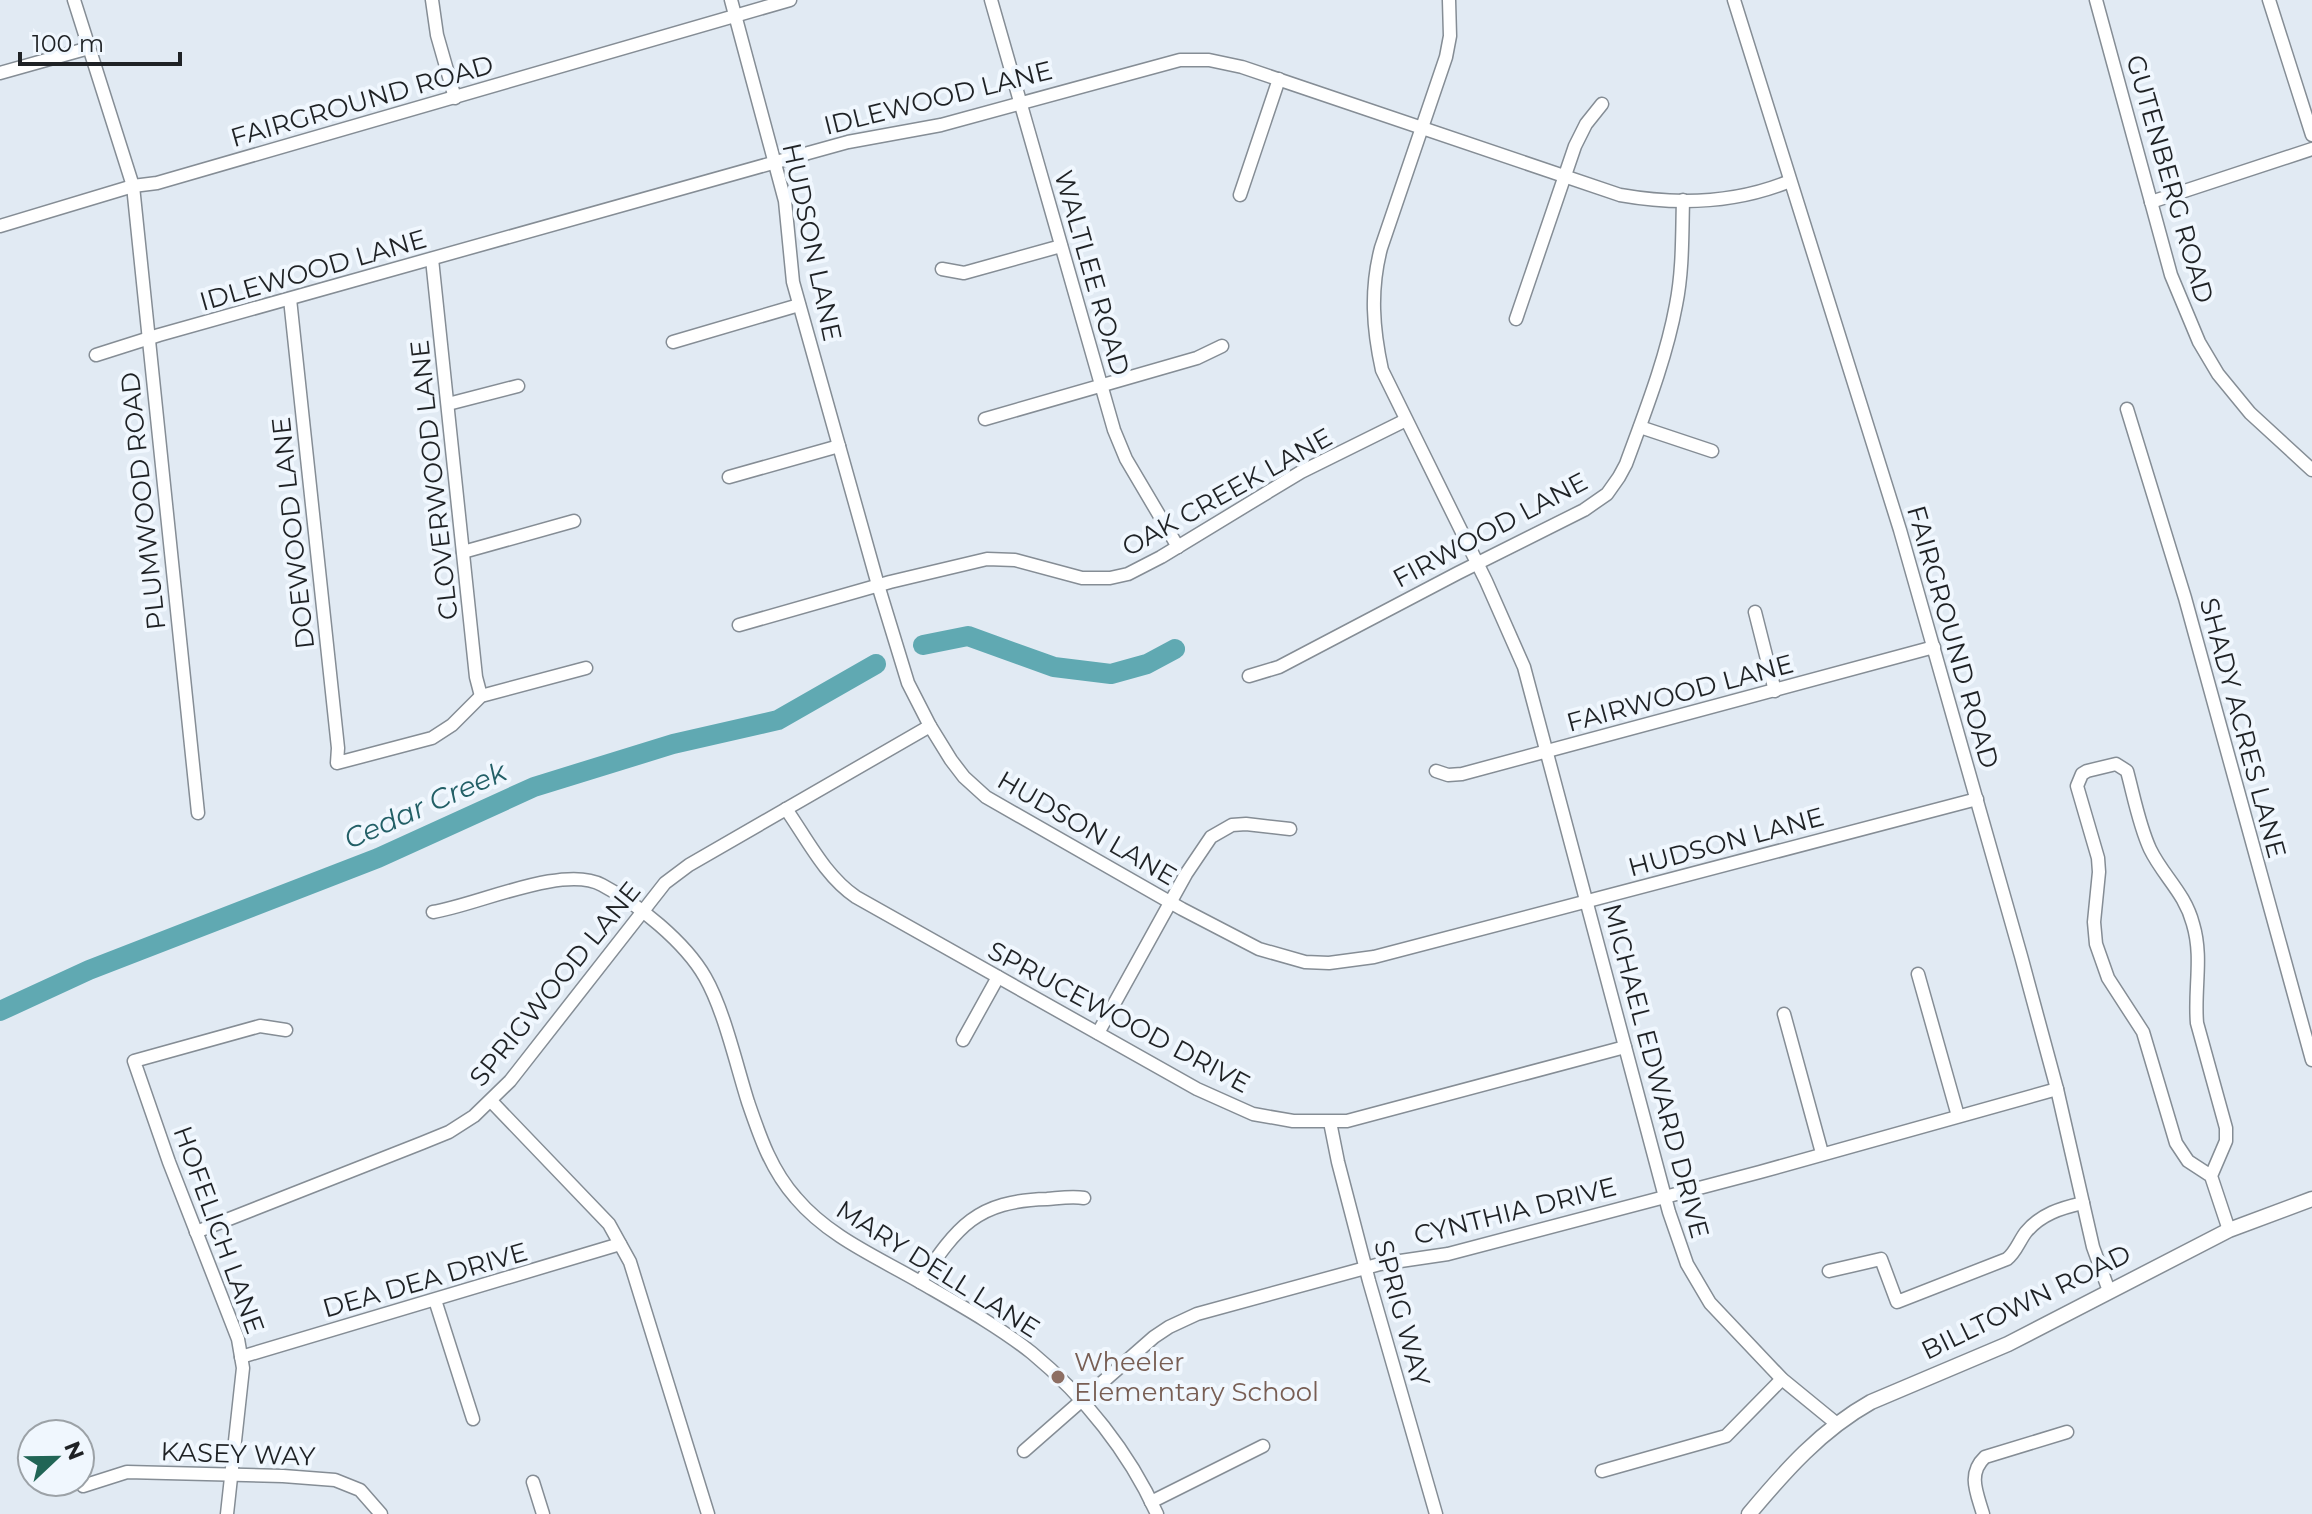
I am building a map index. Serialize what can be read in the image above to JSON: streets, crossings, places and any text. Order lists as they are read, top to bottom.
{
  "streets": {
    "main road": ["BILLTOWN ROAD"],
    "street": [
      "IDLEWOOD LANE",
      "FAIRGROUND ROAD",
      "GUTENBERG ROAD",
      "HUDSON LANE",
      "WALTLEE ROAD",
      "CLOVERWOOD LANE",
      "OAK CREEK LANE",
      "PLUMWOOD ROAD",
      "FIRWOOD LANE",
      "DOEWOOD LANE",
      "FAIRWOOD LANE",
      "SHADY ACRES LANE",
      "SPRIGWOOD LANE",
      "SPRUCEWOOD DRIVE",
      "MICHAEL EDWARD DRIVE",
      "CYNTHIA DRIVE",
      "HOFELICH LANE",
      "MARY DELL LANE",
      "DEA DEA DRIVE",
      "SPRIG WAY",
      "KASEY WAY"
    ]
  },
  "crossings": [
    ["IDLEWOOD LANE", "FAIRGROUND ROAD"],
    ["IDLEWOOD LANE", "HUDSON LANE"],
    ["IDLEWOOD LANE", "WALTLEE ROAD"],
    ["IDLEWOOD LANE", "CLOVERWOOD LANE"],
    ["IDLEWOOD LANE", "PLUMWOOD ROAD"],
    ["IDLEWOOD LANE", "FIRWOOD LANE"],
    ["IDLEWOOD LANE", "DOEWOOD LANE"],
    ["IDLEWOOD LANE", "MICHAEL EDWARD DRIVE"],
    ["FAIRGROUND ROAD", "HUDSON LANE"],
    ["FAIRGROUND ROAD", "PLUMWOOD ROAD"],
    ["FAIRGROUND ROAD", "FAIRWOOD LANE"],
    ["FAIRGROUND ROAD", "CYNTHIA DRIVE"],
    ["FAIRGROUND ROAD", "BILLTOWN ROAD"],
    ["HUDSON LANE", "OAK CREEK LANE"],
    ["HUDSON LANE", "SPRIGWOOD LANE"],
    ["HUDSON LANE", "MICHAEL EDWARD DRIVE"],
    ["WALTLEE ROAD", "OAK CREEK LANE"],
    ["CLOVERWOOD LANE", "DOEWOOD LANE"],
    ["OAK CREEK LANE", "MICHAEL EDWARD DRIVE"],
    ["FIRWOOD LANE", "MICHAEL EDWARD DRIVE"],
    ["FAIRWOOD LANE", "MICHAEL EDWARD DRIVE"],
    ["SPRIGWOOD LANE", "SPRUCEWOOD DRIVE"],
    ["SPRIGWOOD LANE", "HOFELICH LANE"],
    ["SPRIGWOOD LANE", "MARY DELL LANE"],
    ["SPRUCEWOOD DRIVE", "MICHAEL EDWARD DRIVE"],
    ["SPRUCEWOOD DRIVE", "SPRIG WAY"],
    ["MICHAEL EDWARD DRIVE", "CYNTHIA DRIVE"],
    ["MICHAEL EDWARD DRIVE", "BILLTOWN ROAD"],
    ["CYNTHIA DRIVE", "MARY DELL LANE"],
    ["CYNTHIA DRIVE", "SPRIG WAY"],
    ["HOFELICH LANE", "DEA DEA DRIVE"],
    ["HOFELICH LANE", "KASEY WAY"]
  ],
  "water": ["Cedar Creek"],
  "places": ["Wheeler Elementary School"],
  "scale_bar": "100 m",
  "north": "right"
}
